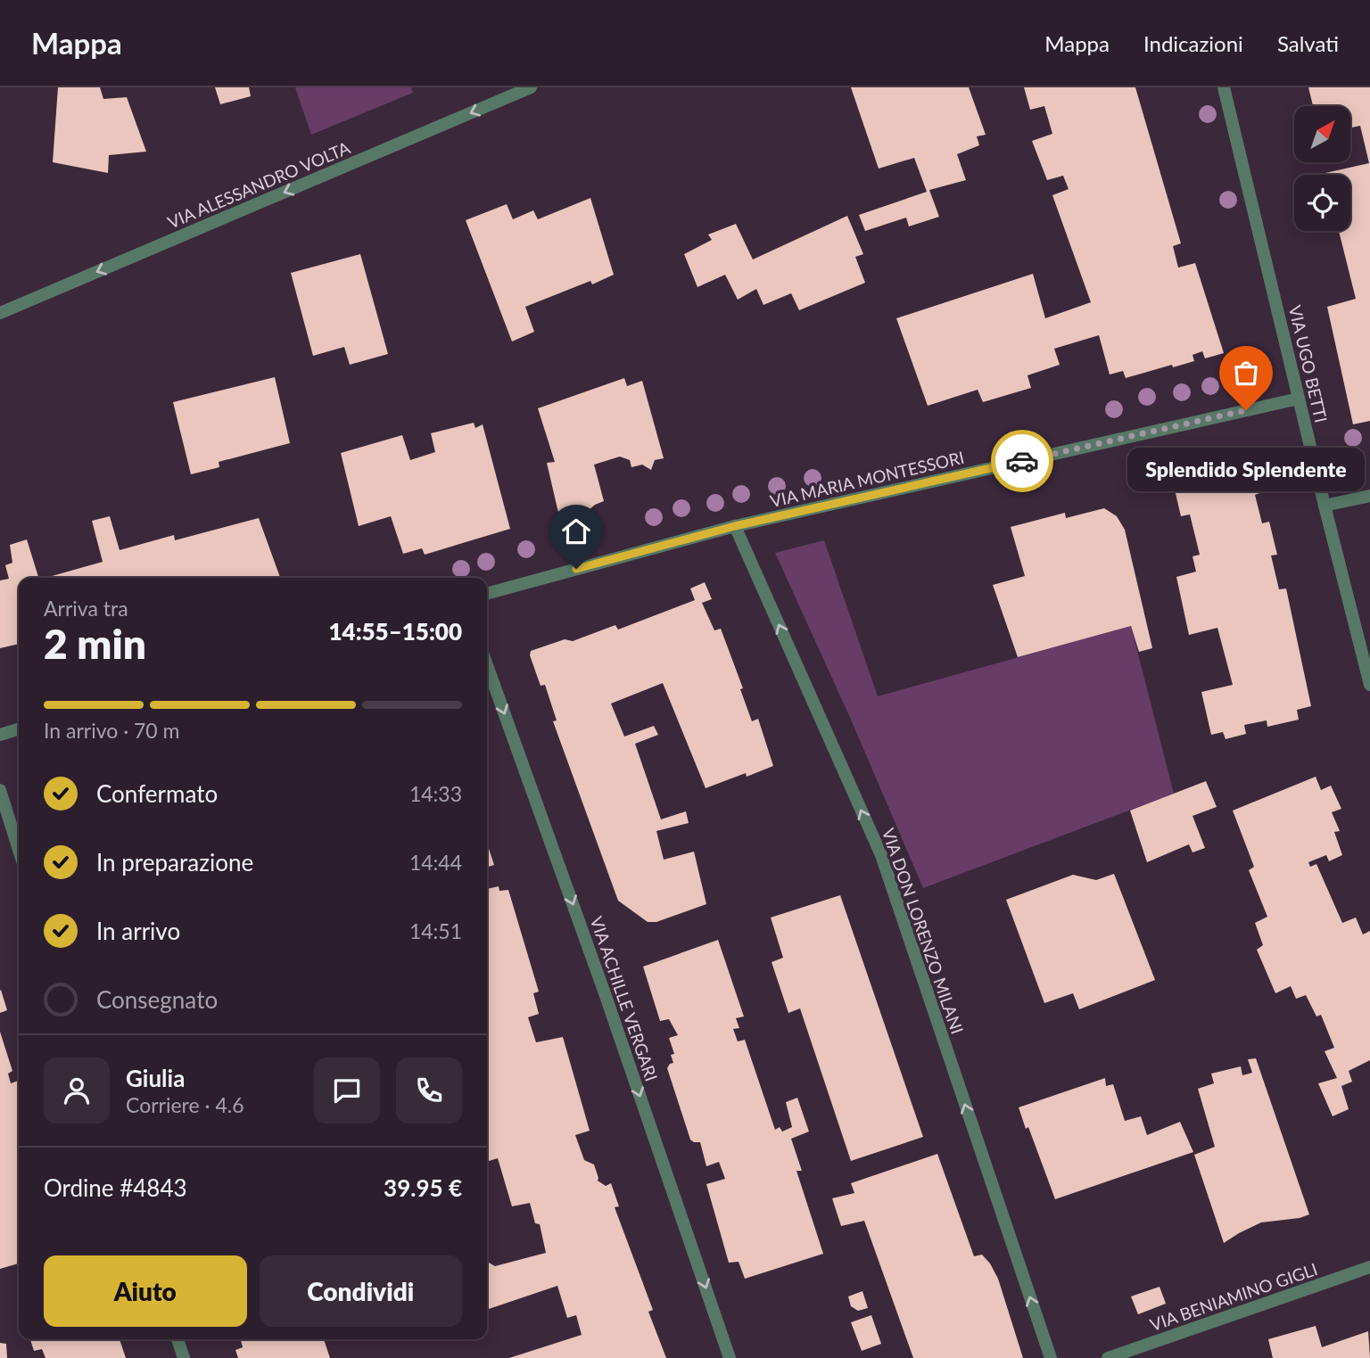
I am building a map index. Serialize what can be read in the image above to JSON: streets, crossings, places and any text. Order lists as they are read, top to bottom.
{
  "streets": {
    "street": [
      "VIA ALESSANDRO VOLTA",
      "VIA UGO BETTI",
      "VIA MARIA MONTESSORI",
      "VIA DON LORENZO MILANI",
      "VIA ACHILLE VERGARI",
      "VIA BENIAMINO GIGLI"
    ]
  },
  "crossings": [
    ["VIA UGO BETTI", "VIA MARIA MONTESSORI"],
    ["VIA MARIA MONTESSORI", "VIA DON LORENZO MILANI"]
  ],
  "one_way": ["VIA ALESSANDRO VOLTA", "VIA DON LORENZO MILANI", "VIA ACHILLE VERGARI"],
  "places": ["Splendido Splendente"],
  "north": "top right",
  "page": {
    "header": "Mappa",
    "nav": ["Mappa", "Indicazioni", "Salvati"],
    "bubble": "Splendido Splendente",
    "heading": ["2 min", "Arriva tra", "14:55–15:00"],
    "panel": [
      "Giulia",
      "Corriere · 4.6",
      "Ordine #4843",
      "39.95 €"
    ],
    "bar": "In arrivo · 70 m",
    "list": [
      ["Confermato", "14:33"],
      ["In preparazione", "14:44"],
      ["In arrivo", "14:51"],
      "Consegnato"
    ],
    "buttons": ["Aiuto", "Condividi"]
  }
}
